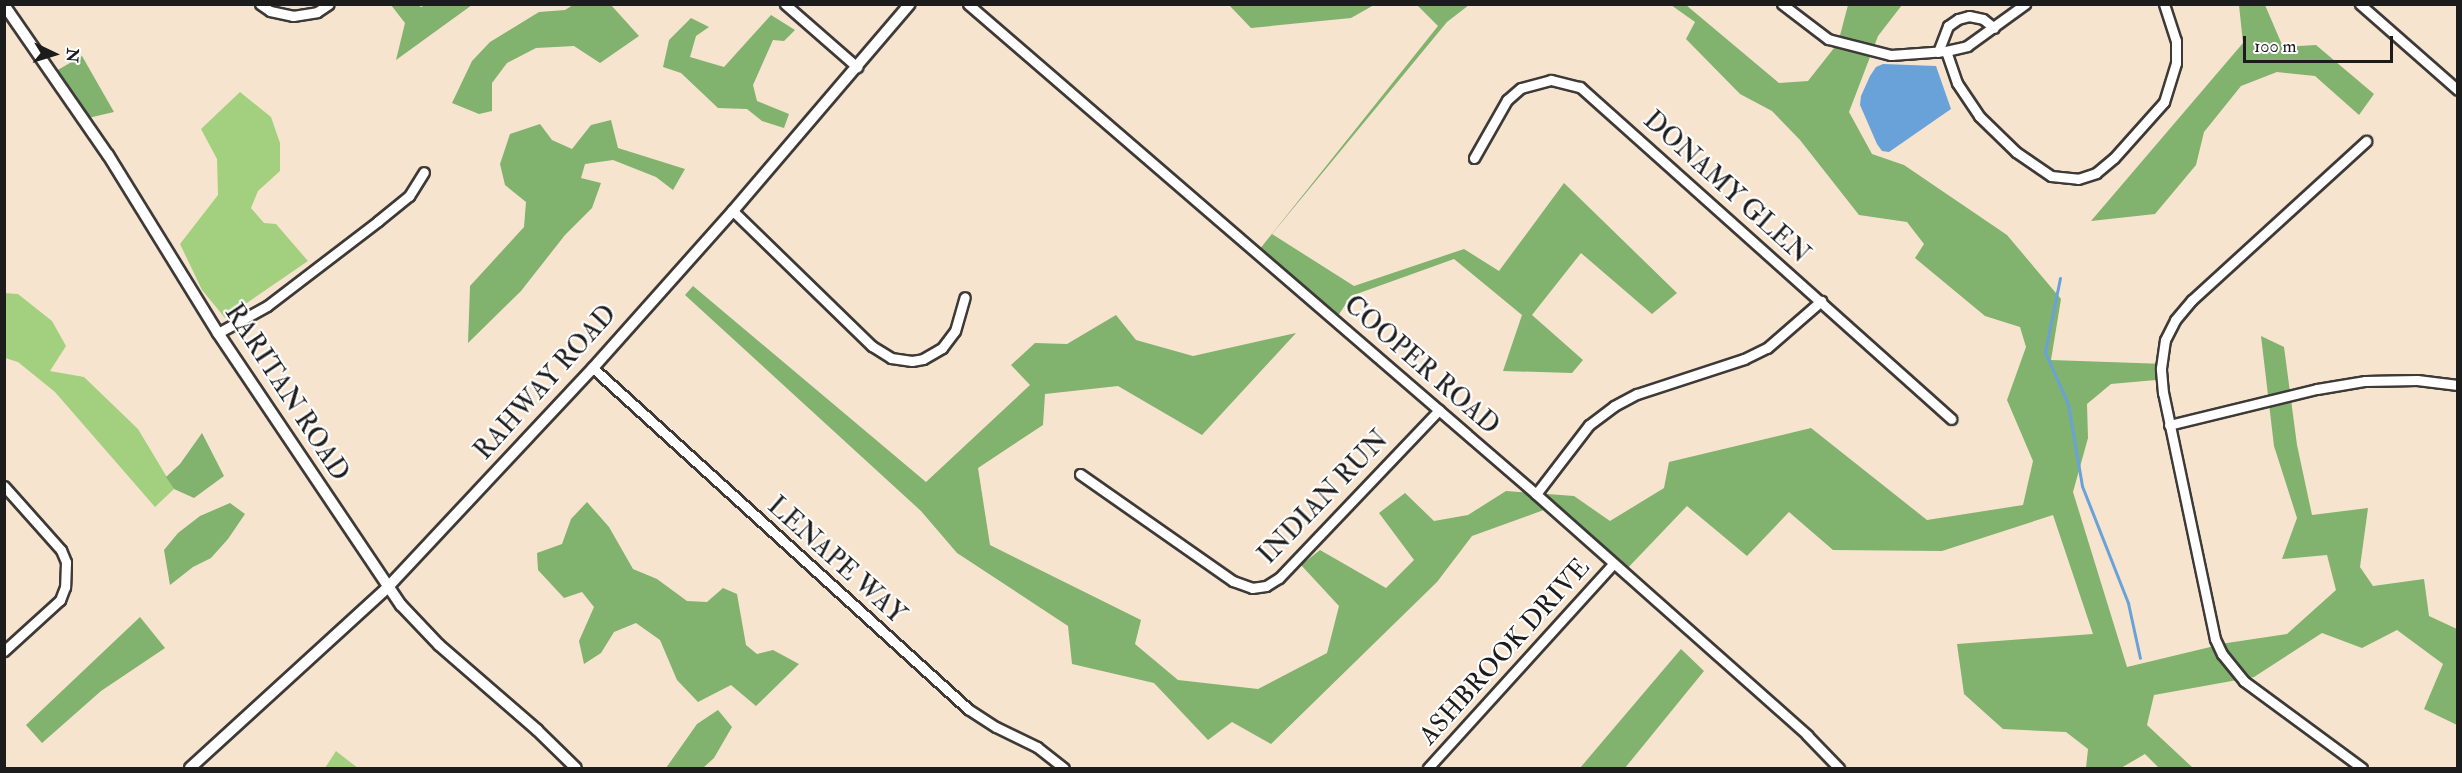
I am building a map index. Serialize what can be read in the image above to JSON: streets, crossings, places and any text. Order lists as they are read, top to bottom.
{
  "streets": {
    "street": [
      "DONAMY GLEN",
      "COOPER ROAD",
      "RAHWAY ROAD",
      "RARITAN ROAD",
      "INDIAN RUN",
      "LENAPE WAY",
      "ASHBROOK DRIVE"
    ]
  },
  "crossings": [
    ["COOPER ROAD", "INDIAN RUN"],
    ["COOPER ROAD", "ASHBROOK DRIVE"],
    ["RAHWAY ROAD", "RARITAN ROAD"],
    ["RAHWAY ROAD", "LENAPE WAY"]
  ],
  "scale_bar": "100 m",
  "north": "right"
}
